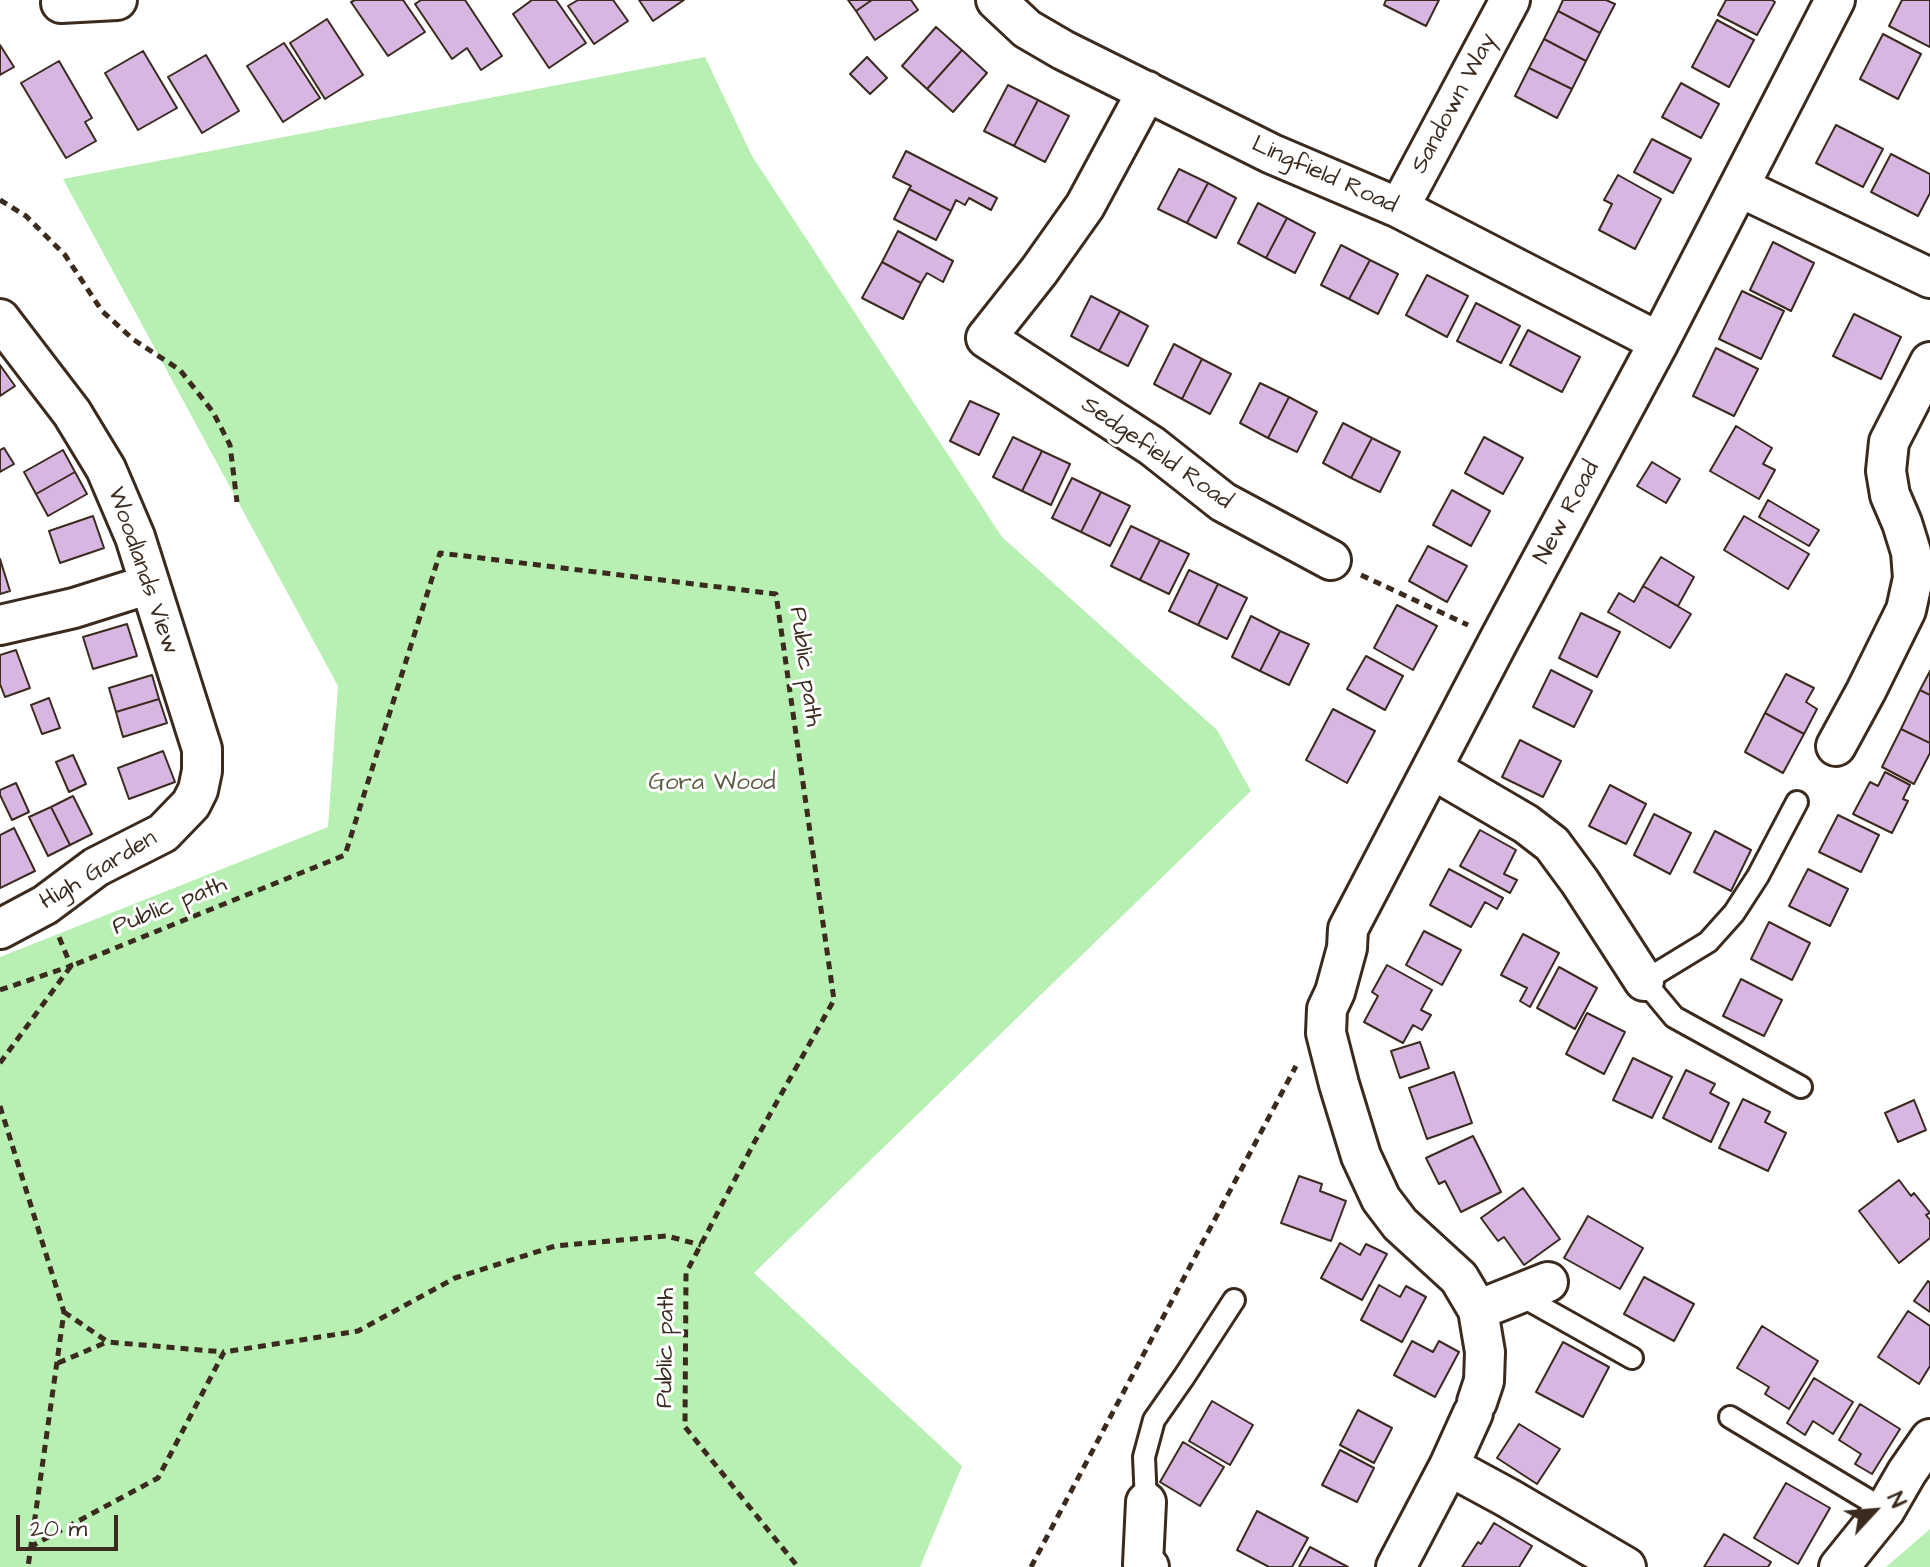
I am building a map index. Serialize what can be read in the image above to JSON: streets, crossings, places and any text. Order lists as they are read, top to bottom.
{
  "streets": {
    "street": [
      "Sandown Way",
      "Lingfield Road",
      "Sedgefield Road",
      "New Road",
      "Woodlands View",
      "High Garden"
    ],
    "path": ["Public path"]
  },
  "crossings": [
    ["Sandown Way", "Lingfield Road"],
    ["Lingfield Road", "Sedgefield Road"],
    ["Lingfield Road", "New Road"],
    ["Woodlands View", "High Garden"]
  ],
  "parks": ["Gora Wood"],
  "scale_bar": "20 m",
  "north": "top right"
}
